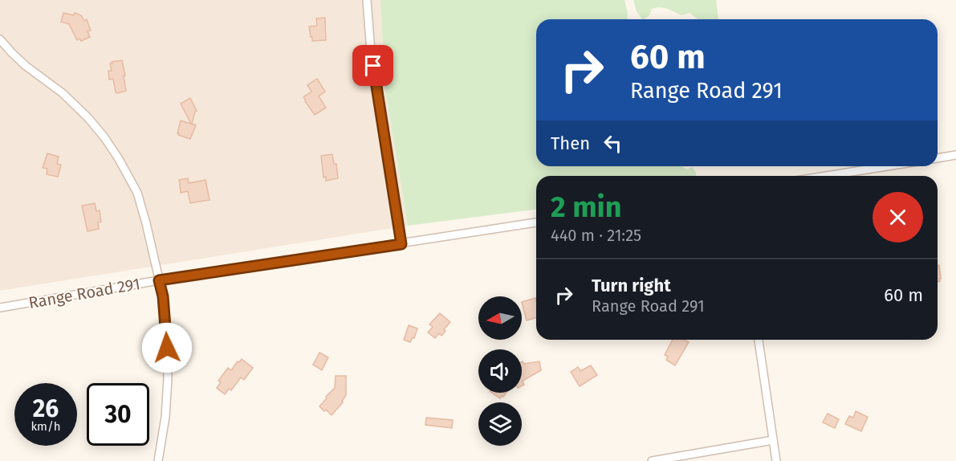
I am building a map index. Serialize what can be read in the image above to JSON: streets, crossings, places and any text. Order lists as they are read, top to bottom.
{
  "streets": {
    "street": ["Range Road 291"]
  },
  "north": "left",
  "page": {
    "turn": ["60 m", "Range Road 291"],
    "then": "Then",
    "heading": ["2 min", "440 m · 21:25"],
    "list": [
      {
        "name": "Turn right",
        "note": "Range Road 291",
        "value": "60 m"
      }
    ],
    "speed": "26 km/h",
    "limit": "30"
  }
}
